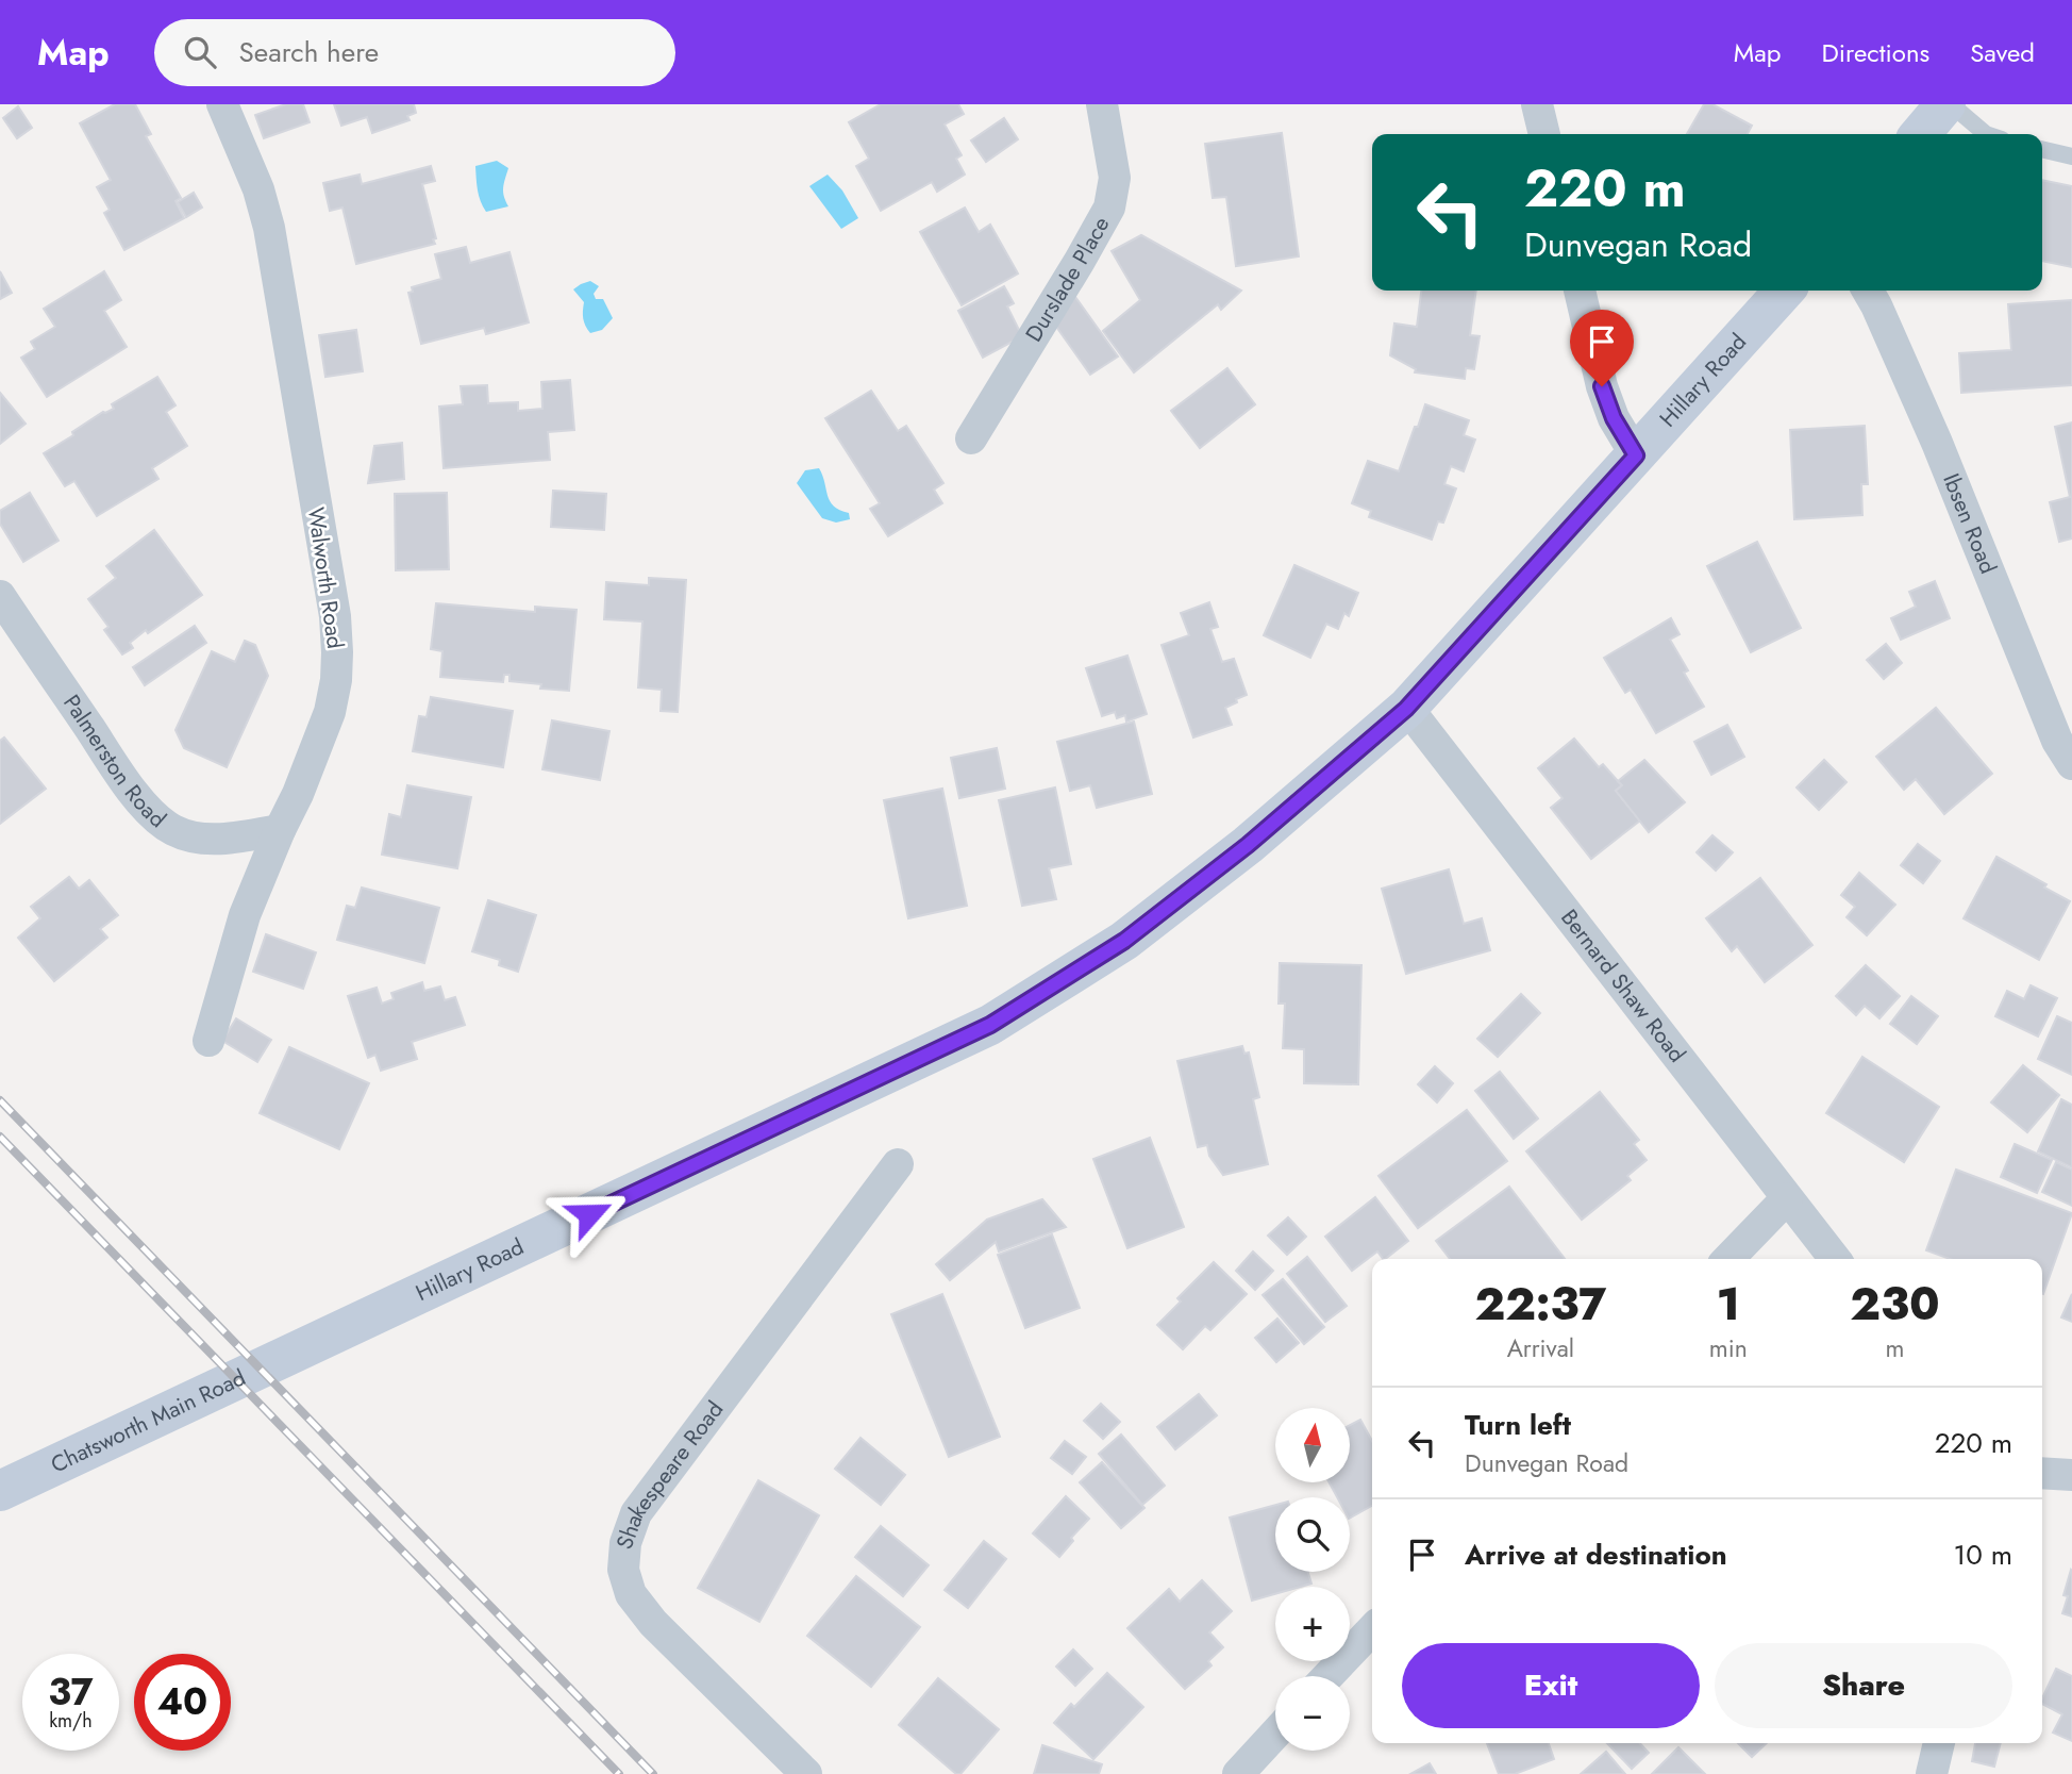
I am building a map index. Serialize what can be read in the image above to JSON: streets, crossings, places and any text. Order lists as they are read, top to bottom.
{
  "streets": {
    "street": [
      "Durslade Place",
      "Hillary Road",
      "Ibsen Road",
      "Walworth Road",
      "Palmerston Road",
      "Bernard Shaw Road",
      "Chatsworth Main Road",
      "Shakespeare Road"
    ]
  },
  "crossings": [
    ["Hillary Road", "Bernard Shaw Road"],
    ["Hillary Road", "Chatsworth Main Road"],
    ["Walworth Road", "Palmerston Road"]
  ],
  "north": "top",
  "page": {
    "header": "Map",
    "search": "Search here",
    "nav": ["Map", "Directions", "Saved"],
    "turn": ["220 m", "Dunvegan Road"],
    "eta": [
      "22:37",
      "Arrival",
      "1",
      "min",
      "230",
      "m"
    ],
    "list": [
      {
        "name": "Turn left",
        "note": "Dunvegan Road",
        "value": "220 m"
      },
      {
        "name": "Arrive at destination",
        "value": "10 m"
      }
    ],
    "map_buttons": ["+", "−"],
    "buttons": ["Exit", "Share"],
    "speed": "37 km/h",
    "limit": "40"
  }
}
